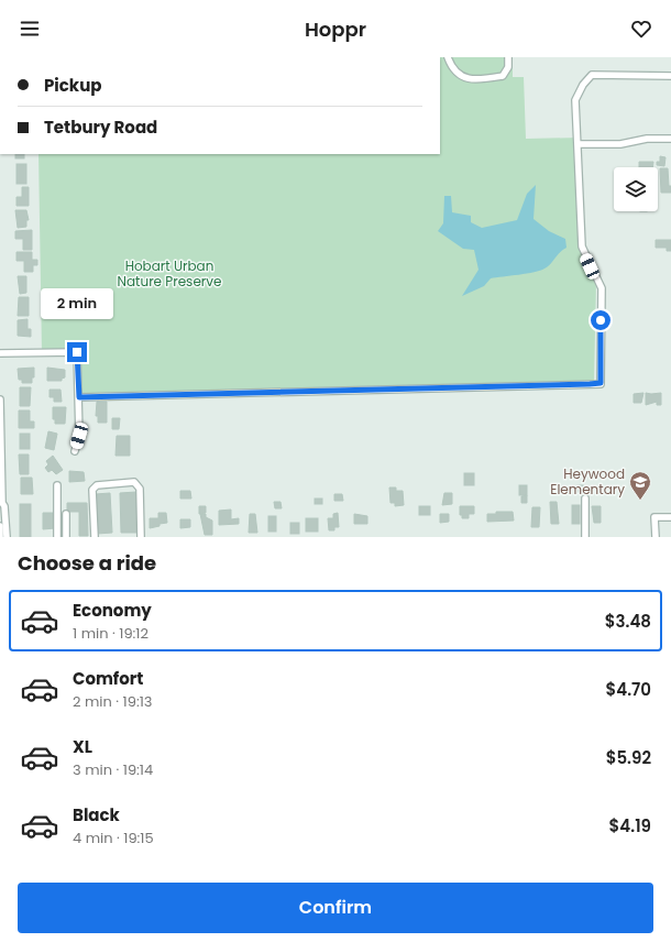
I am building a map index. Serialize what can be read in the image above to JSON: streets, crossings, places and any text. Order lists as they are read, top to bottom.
{
  "parks": ["Hobart Urban Nature Preserve"],
  "places": {
    "school or university": ["Heywood Elementary"]
  },
  "page": {
    "header": "Hoppr",
    "banner": ["Pickup", "Tetbury Road"],
    "bubble": "2 min",
    "heading": "Choose a ride",
    "list": [
      {
        "name": "Economy",
        "note": "1 min · 19:12",
        "value": "$3.48"
      },
      {
        "name": "Comfort",
        "note": "2 min · 19:13",
        "value": "$4.70"
      },
      {
        "name": "XL",
        "note": "3 min · 19:14",
        "value": "$5.92"
      },
      {
        "name": "Black",
        "note": "4 min · 19:15",
        "value": "$4.19"
      }
    ],
    "buttons": "Confirm"
  }
}
